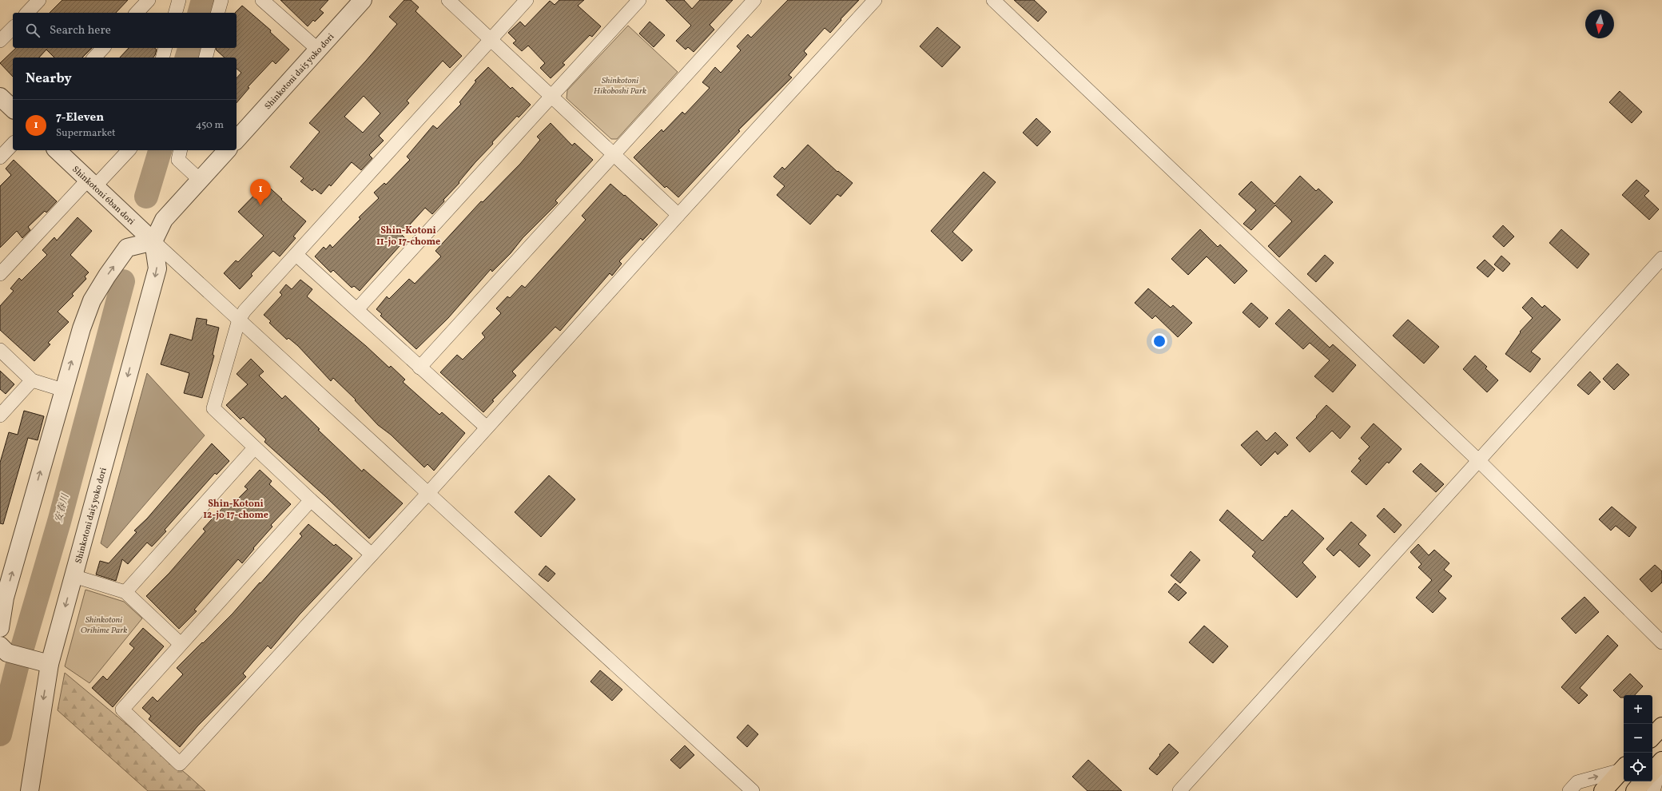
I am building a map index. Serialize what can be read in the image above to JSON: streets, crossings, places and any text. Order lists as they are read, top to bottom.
{
  "streets": {
    "street": ["Shinkotoni dai5 yoko dori", "Shinkotoni 6ban dori"]
  },
  "crossings": [
    ["Shinkotoni dai5 yoko dori", "Shinkotoni 6ban dori"]
  ],
  "districts": ["Shin-Kotoni 11-jo 17-chome", "Shin-Kotoni 12-jo 17-chome"],
  "water": ["安春川"],
  "parks": ["Shinkotoni Hikoboshi Park", "Shinkotoni Orihime Park"],
  "north": "bottom",
  "page": {
    "search": "Search here",
    "heading": "Nearby",
    "list": [
      {
        "mark": "1",
        "name": "7-Eleven",
        "note": "Supermarket",
        "value": "450 m"
      }
    ],
    "pins": "1",
    "map_buttons": ["+", "−"]
  }
}
